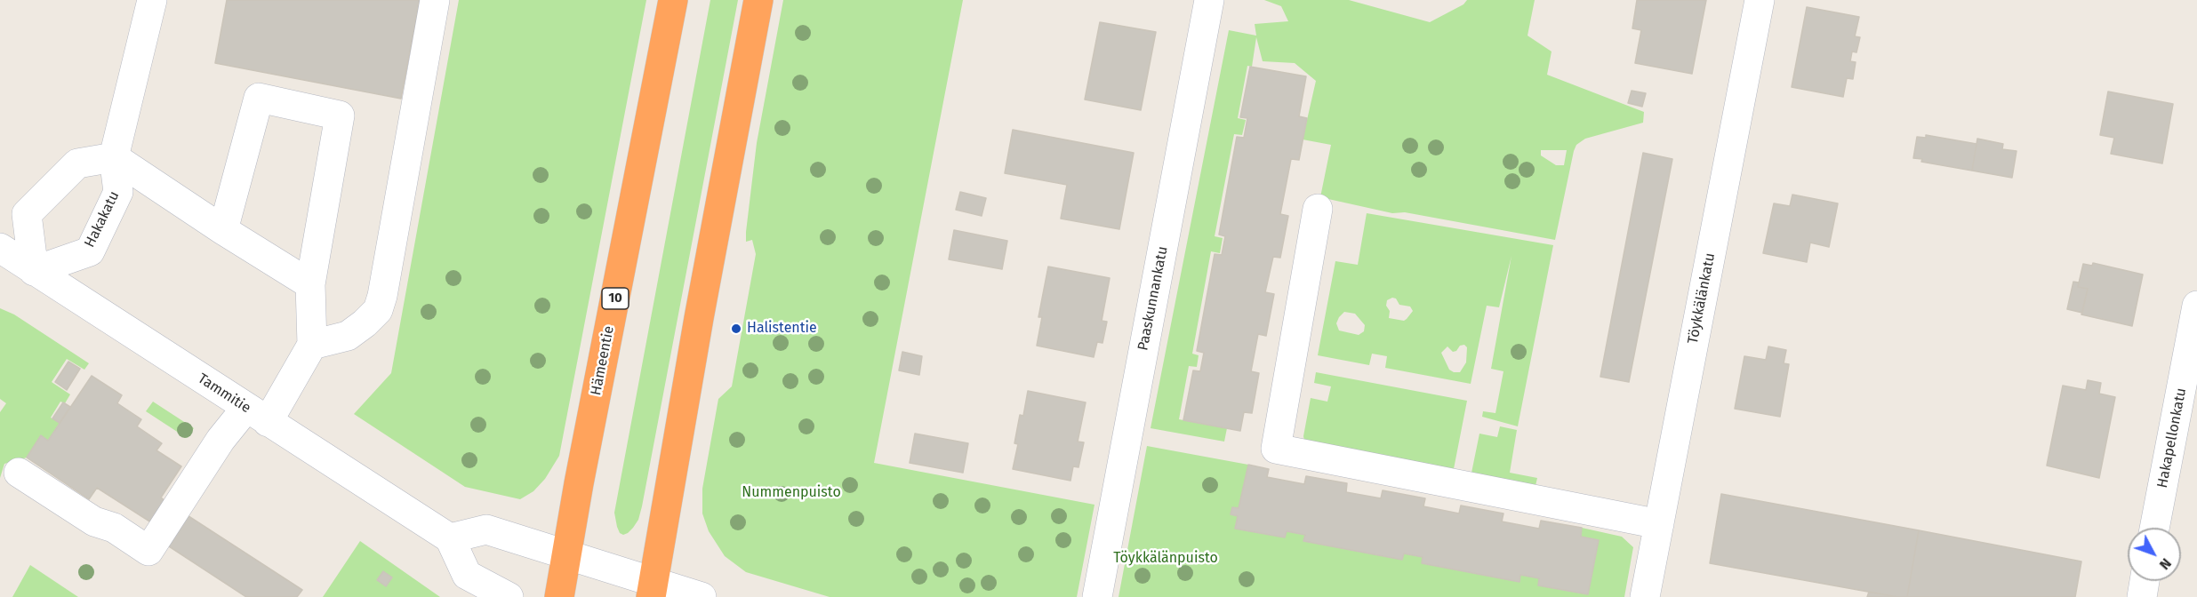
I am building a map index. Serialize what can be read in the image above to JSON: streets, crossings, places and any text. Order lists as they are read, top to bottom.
{
  "streets": {
    "highway": ["10", "Hämeentie"],
    "street": [
      "Hakakatu",
      "Paaskunnankatu",
      "Töykkälänkatu",
      "Tammitie",
      "Hakapellonkatu"
    ]
  },
  "crossings": [
    ["Hakakatu", "Tammitie"]
  ],
  "parks": ["Nummenpuisto", "Töykkälänpuisto"],
  "places": ["Halistentie"],
  "north": "bottom right"
}
